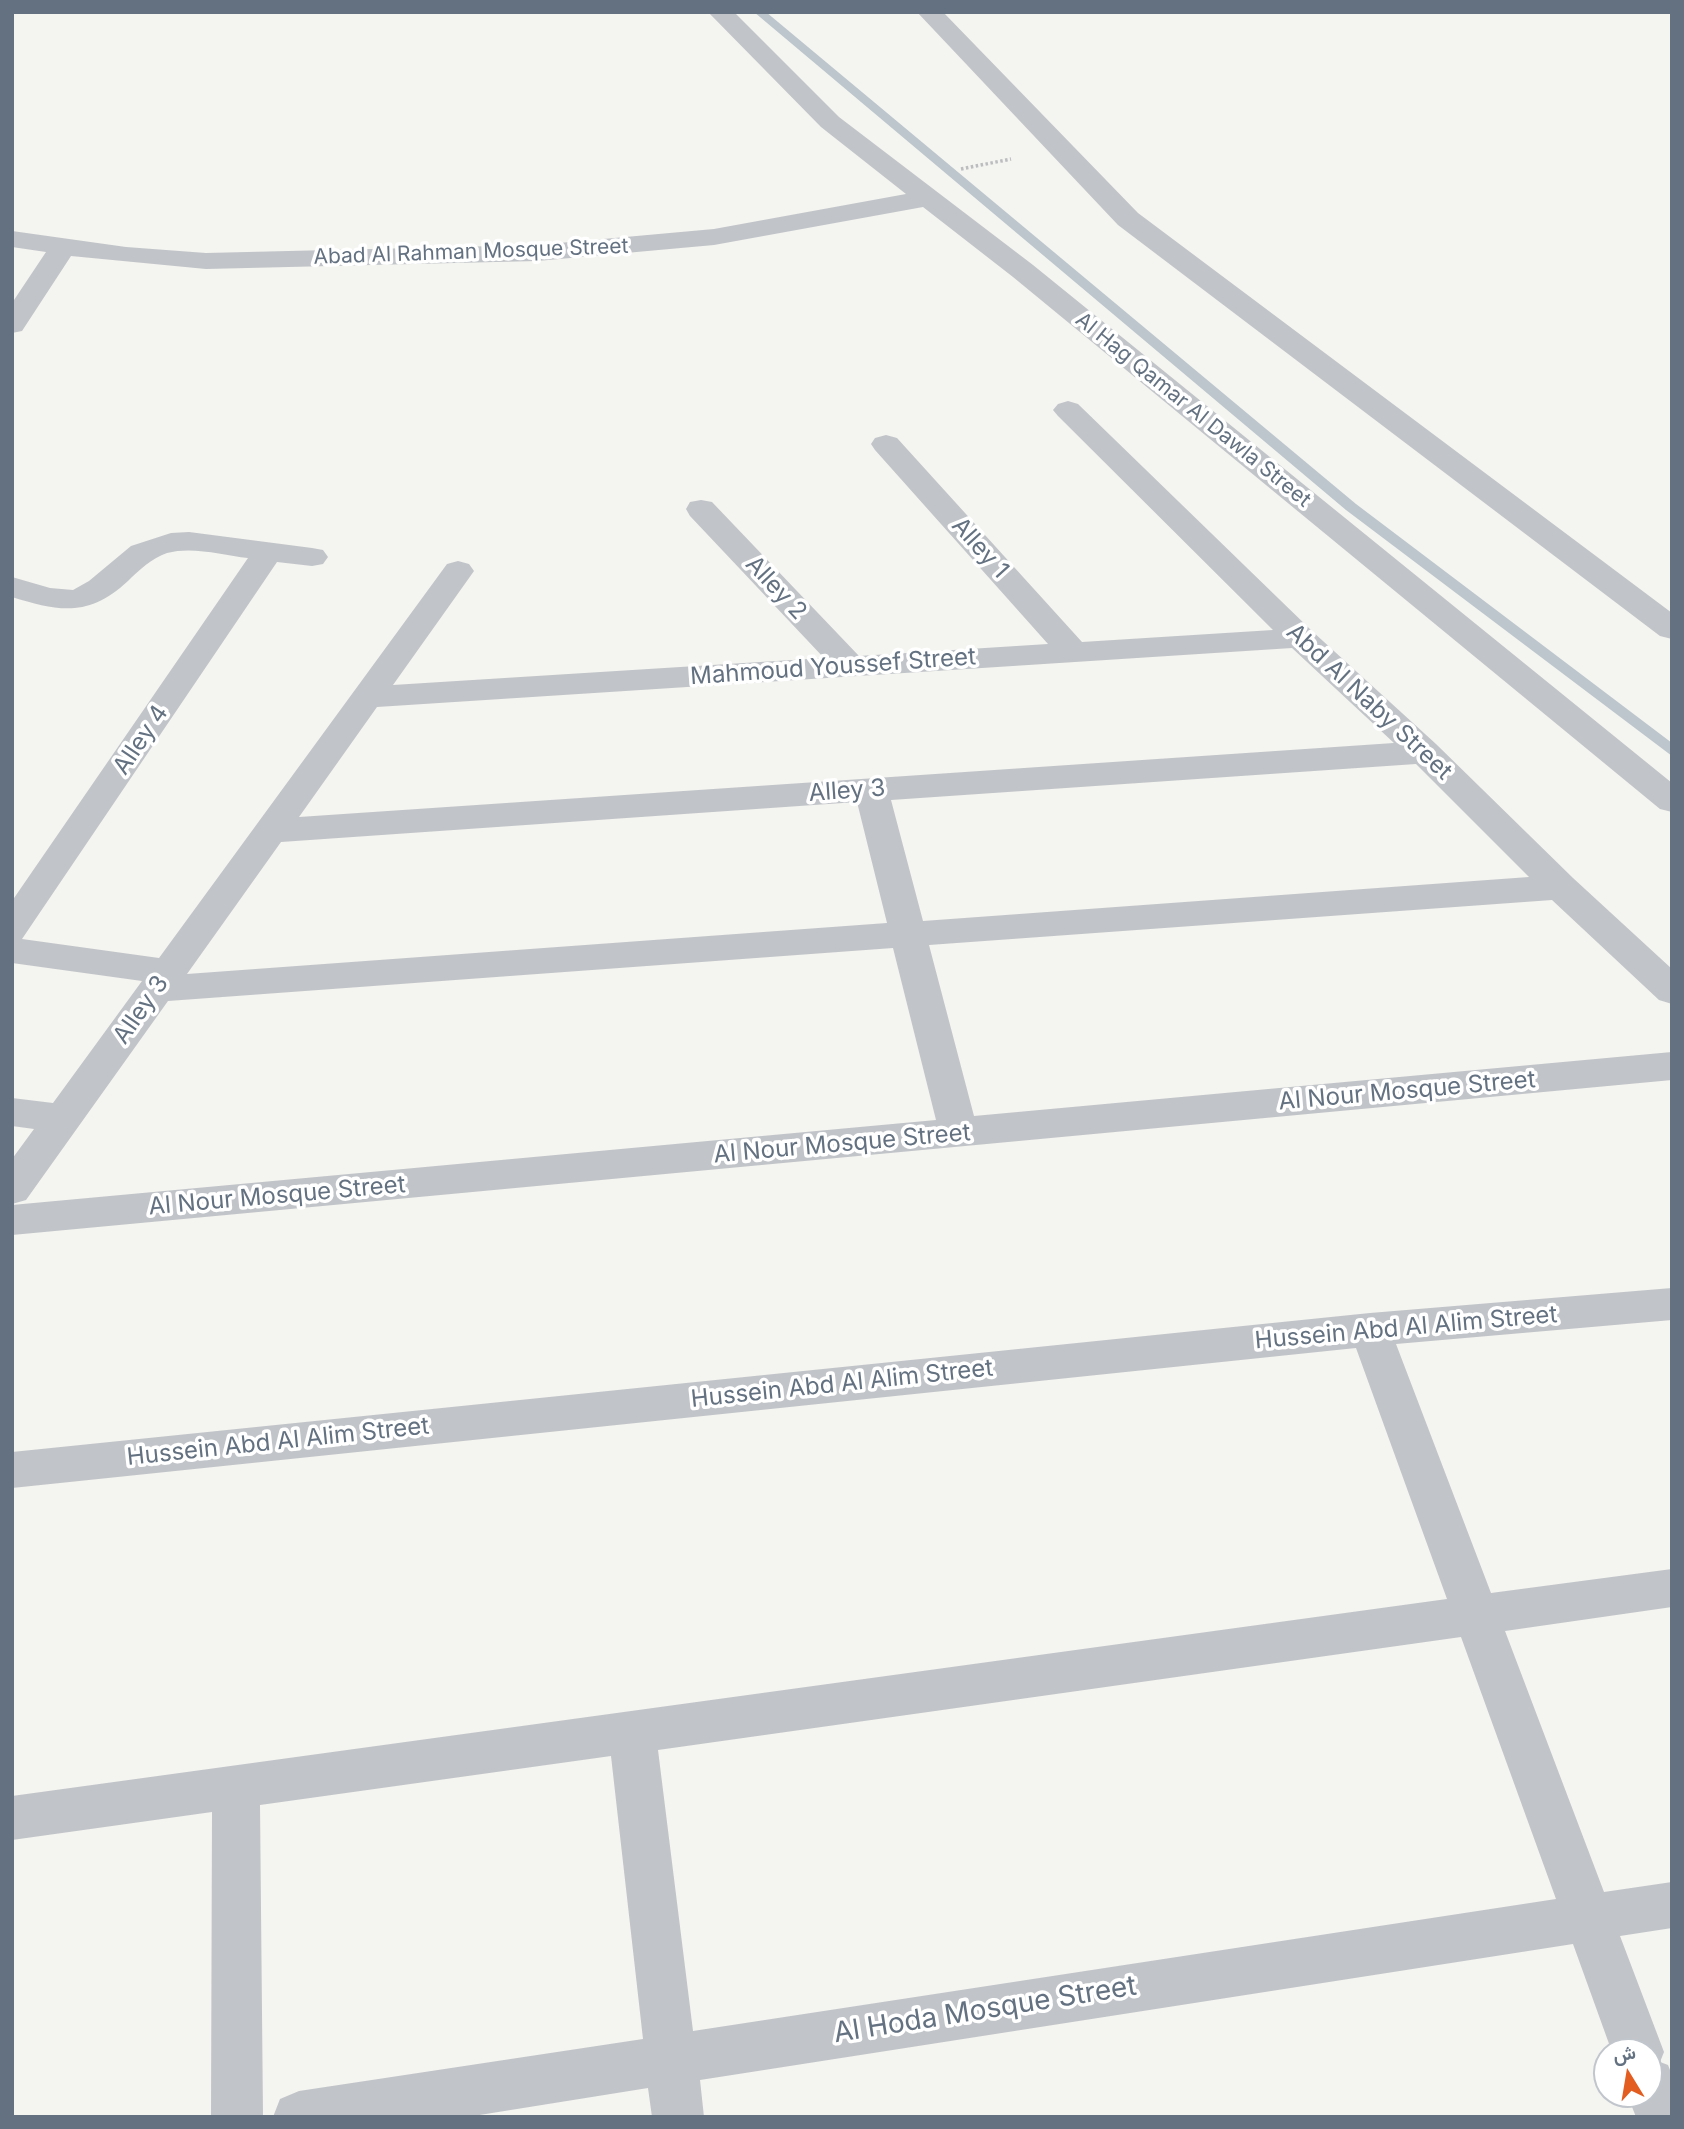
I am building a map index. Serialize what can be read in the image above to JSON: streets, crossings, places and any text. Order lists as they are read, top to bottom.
{
  "streets": {
    "street": [
      "Abad Al Rahman Mosque Street",
      "Al Hag Qamar Al Dawla Street",
      "Alley 1",
      "Alley 2",
      "Mahmoud Youssef Street",
      "Abd Al Naby Street",
      "Alley 4",
      "Alley 3",
      "Al Nour Mosque Street",
      "Hussein Abd Al Alim Street",
      "Al Hoda Mosque Street"
    ]
  },
  "crossings": [
    ["Abad Al Rahman Mosque Street", "Al Hag Qamar Al Dawla Street"],
    ["Alley 1", "Mahmoud Youssef Street"],
    ["Alley 2", "Mahmoud Youssef Street"],
    ["Mahmoud Youssef Street", "Abd Al Naby Street"],
    ["Mahmoud Youssef Street", "Alley 3"],
    ["Abd Al Naby Street", "Alley 3"]
  ],
  "north": "top"
}
